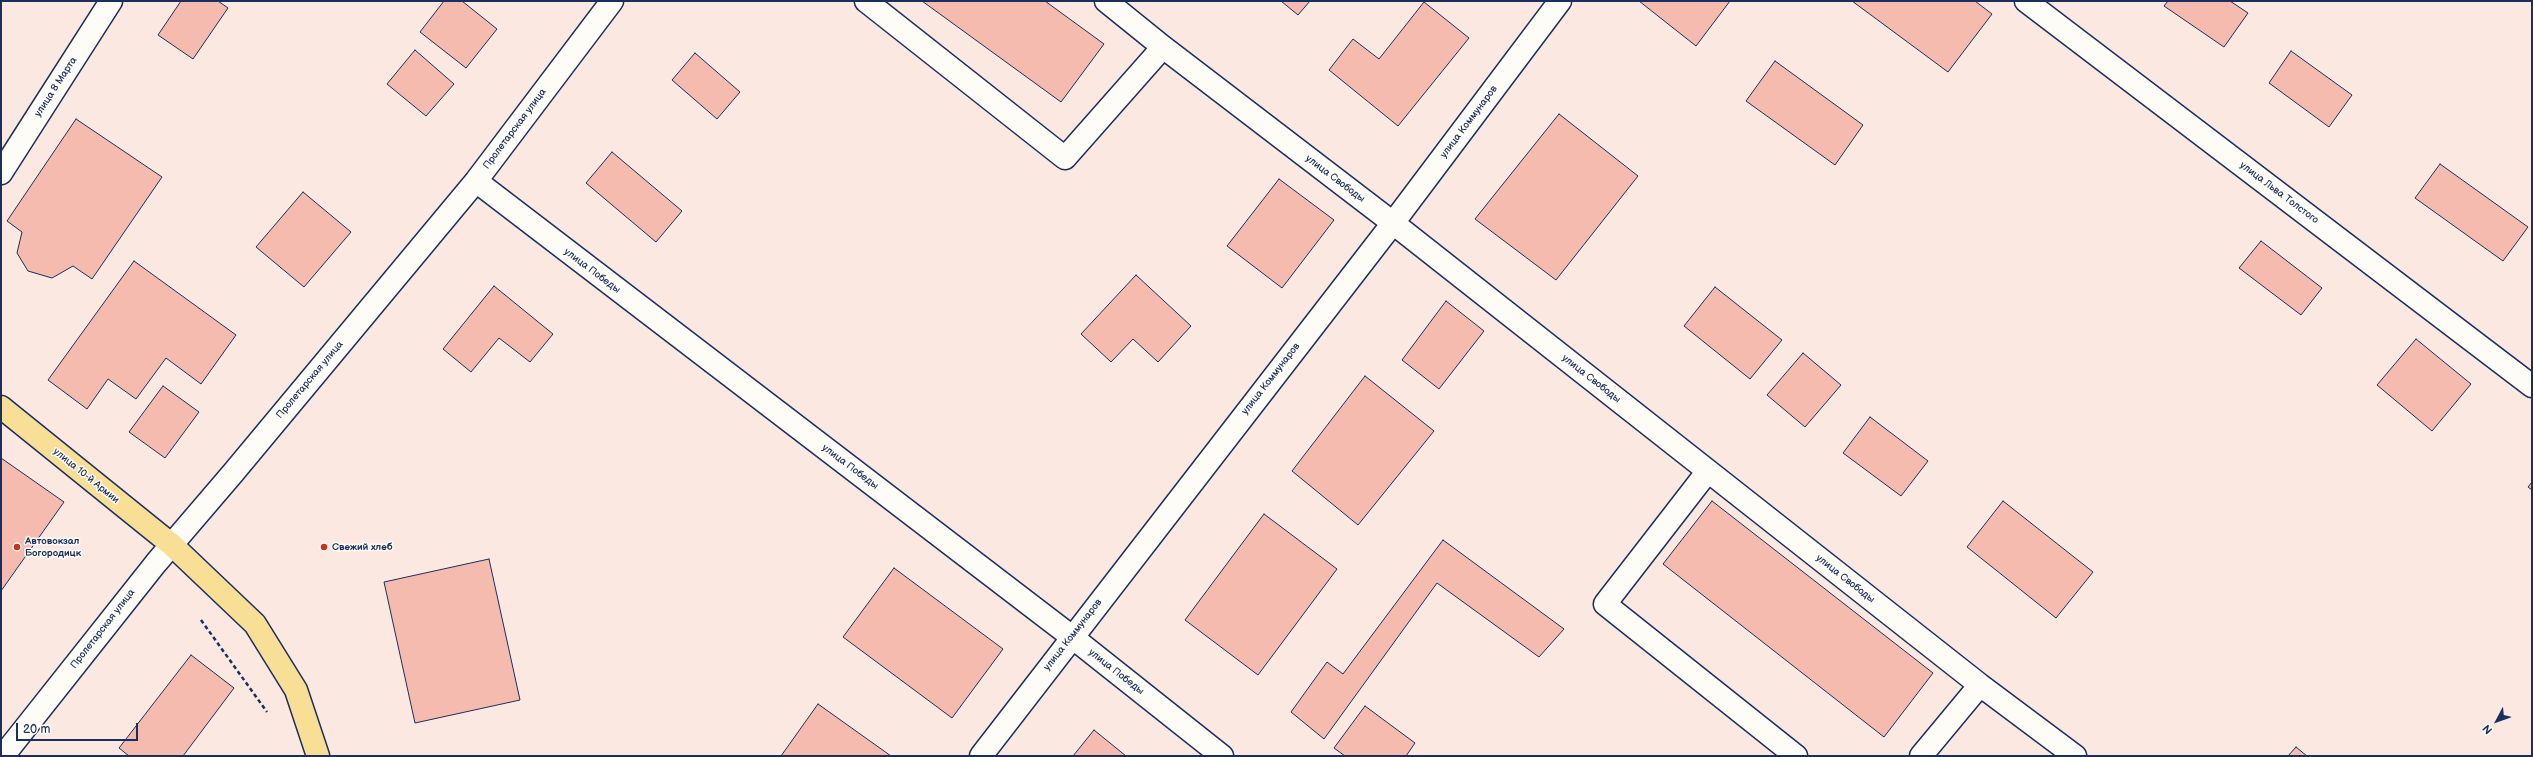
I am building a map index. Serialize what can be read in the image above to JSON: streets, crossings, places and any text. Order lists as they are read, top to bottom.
{
  "streets": {
    "main road": ["улица 10-й Армии"],
    "street": [
      "улица 8 Марта",
      "улица Коммунаров",
      "Пролетарская улица",
      "улица Свободы",
      "улица Льва Толстого",
      "улица Победы"
    ]
  },
  "crossings": [
    ["улица Коммунаров", "улица Свободы"],
    ["улица Коммунаров", "улица Победы"],
    ["Пролетарская улица", "улица Победы"],
    ["Пролетарская улица", "улица 10-й Армии"]
  ],
  "places": ["Автовокзал Богородицк", "Свежий хлеб"],
  "scale_bar": "20 m",
  "north": "bottom left"
}
